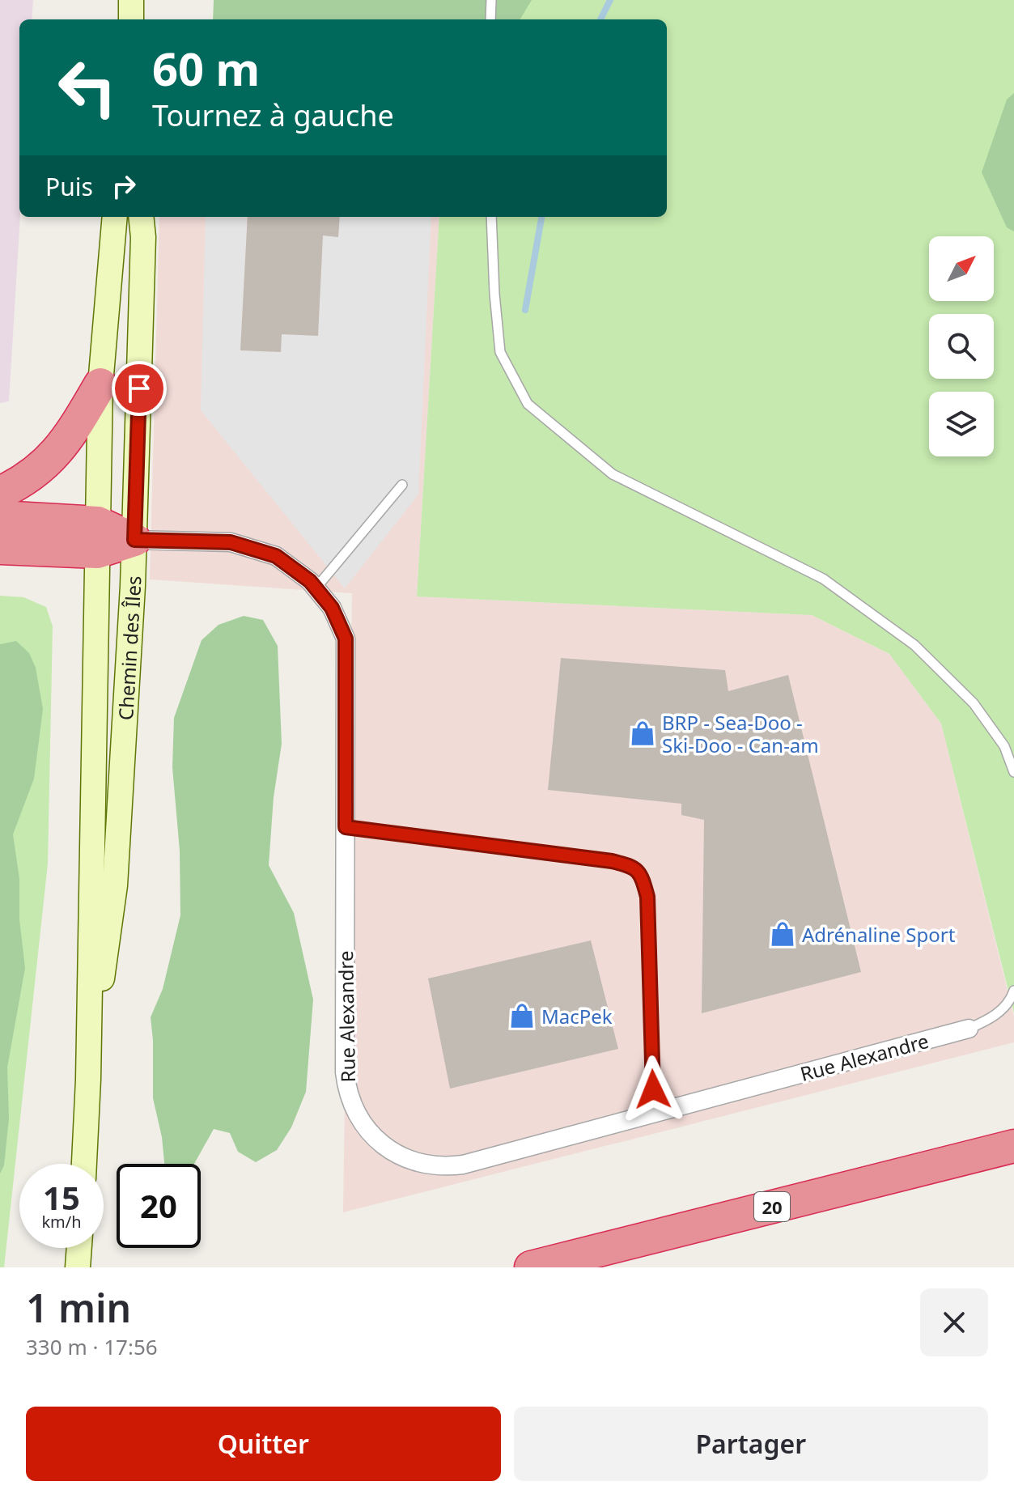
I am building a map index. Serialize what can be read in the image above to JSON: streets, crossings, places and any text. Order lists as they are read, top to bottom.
{
  "streets": {
    "highway": ["20"],
    "main road": ["Chemin des Îles"],
    "street": ["Rue Alexandre"]
  },
  "crossings": [
    ["Chemin des Îles", "Rue Alexandre"]
  ],
  "places": {
    "shop": ["BRP - Sea-Doo - Ski-Doo - Can-am", "Adrénaline Sport", "MacPek"]
  },
  "north": "top right",
  "page": {
    "turn": ["60 m", "Tournez à gauche"],
    "then": "Puis",
    "speed": "15 km/h",
    "limit": "20",
    "heading": ["1 min", "330 m · 17:56"],
    "buttons": ["Quitter", "Partager"]
  }
}
